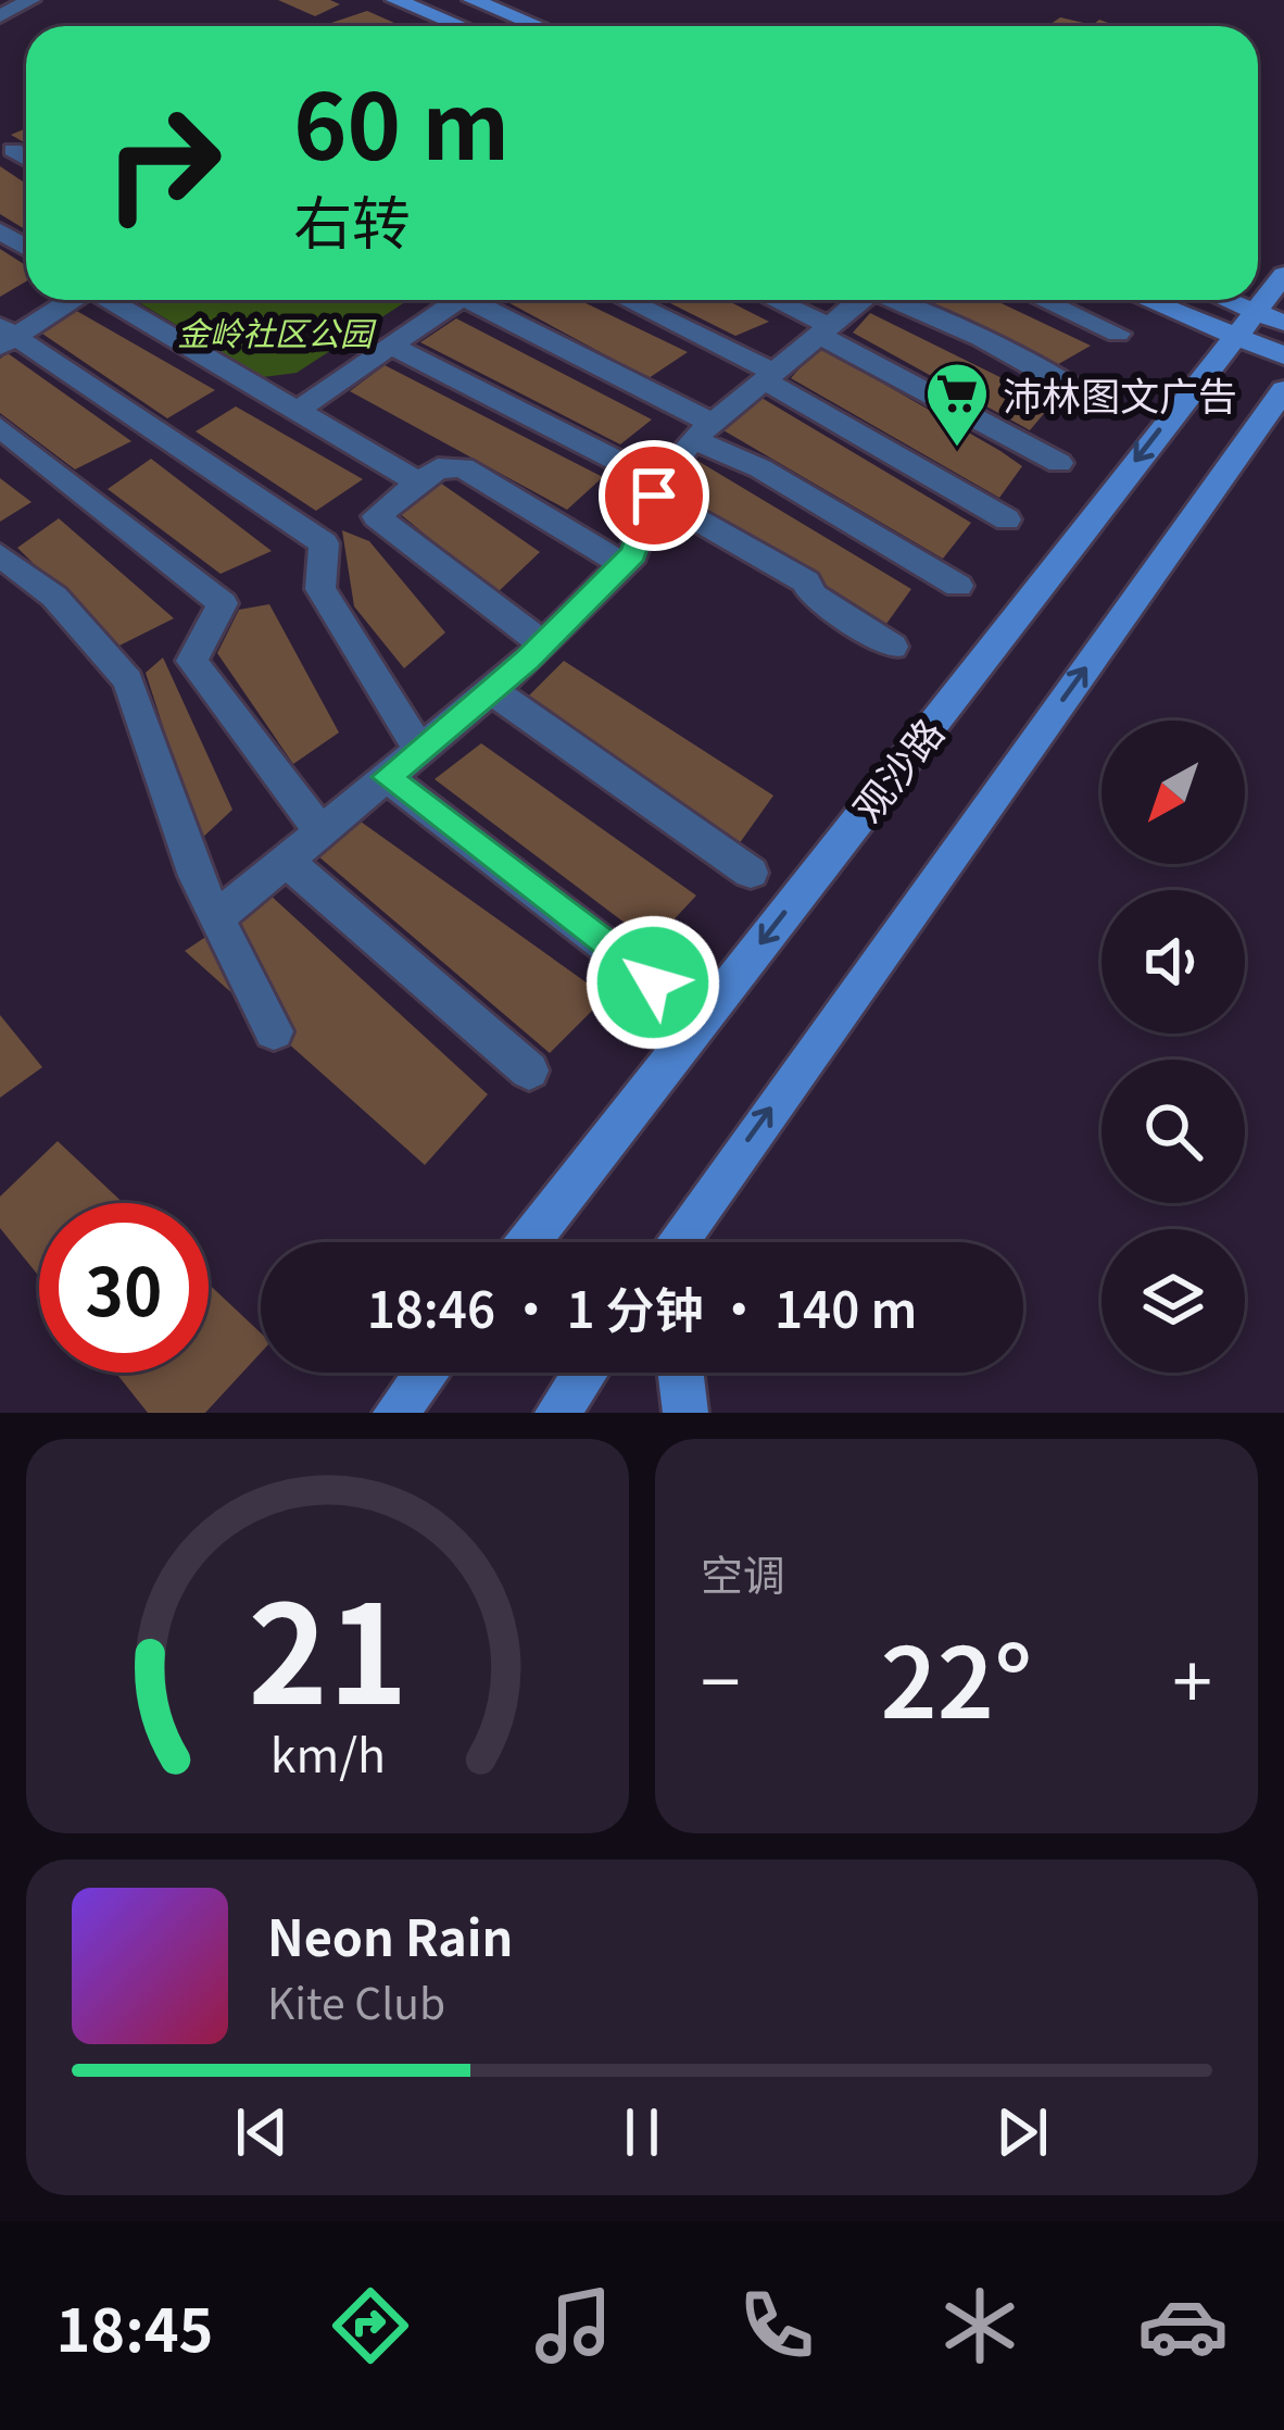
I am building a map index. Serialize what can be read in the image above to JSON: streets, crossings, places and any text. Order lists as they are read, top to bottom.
{
  "streets": {
    "main road": ["观沙路"]
  },
  "parks": ["金岭社区公园"],
  "places": {
    "supermarket": ["沛林图文广告"]
  },
  "north": "bottom left",
  "page": {
    "turn": ["60 m", "右转"],
    "limit": "30",
    "trip": "18:46 · 1 分钟 · 140 m",
    "tile": "空调",
    "heat": ["−", "22°", "+"],
    "song": ["Neon Rain", "Kite Club"],
    "tabs": "18:45",
    "gauge": ["21", "km/h"]
  }
}
